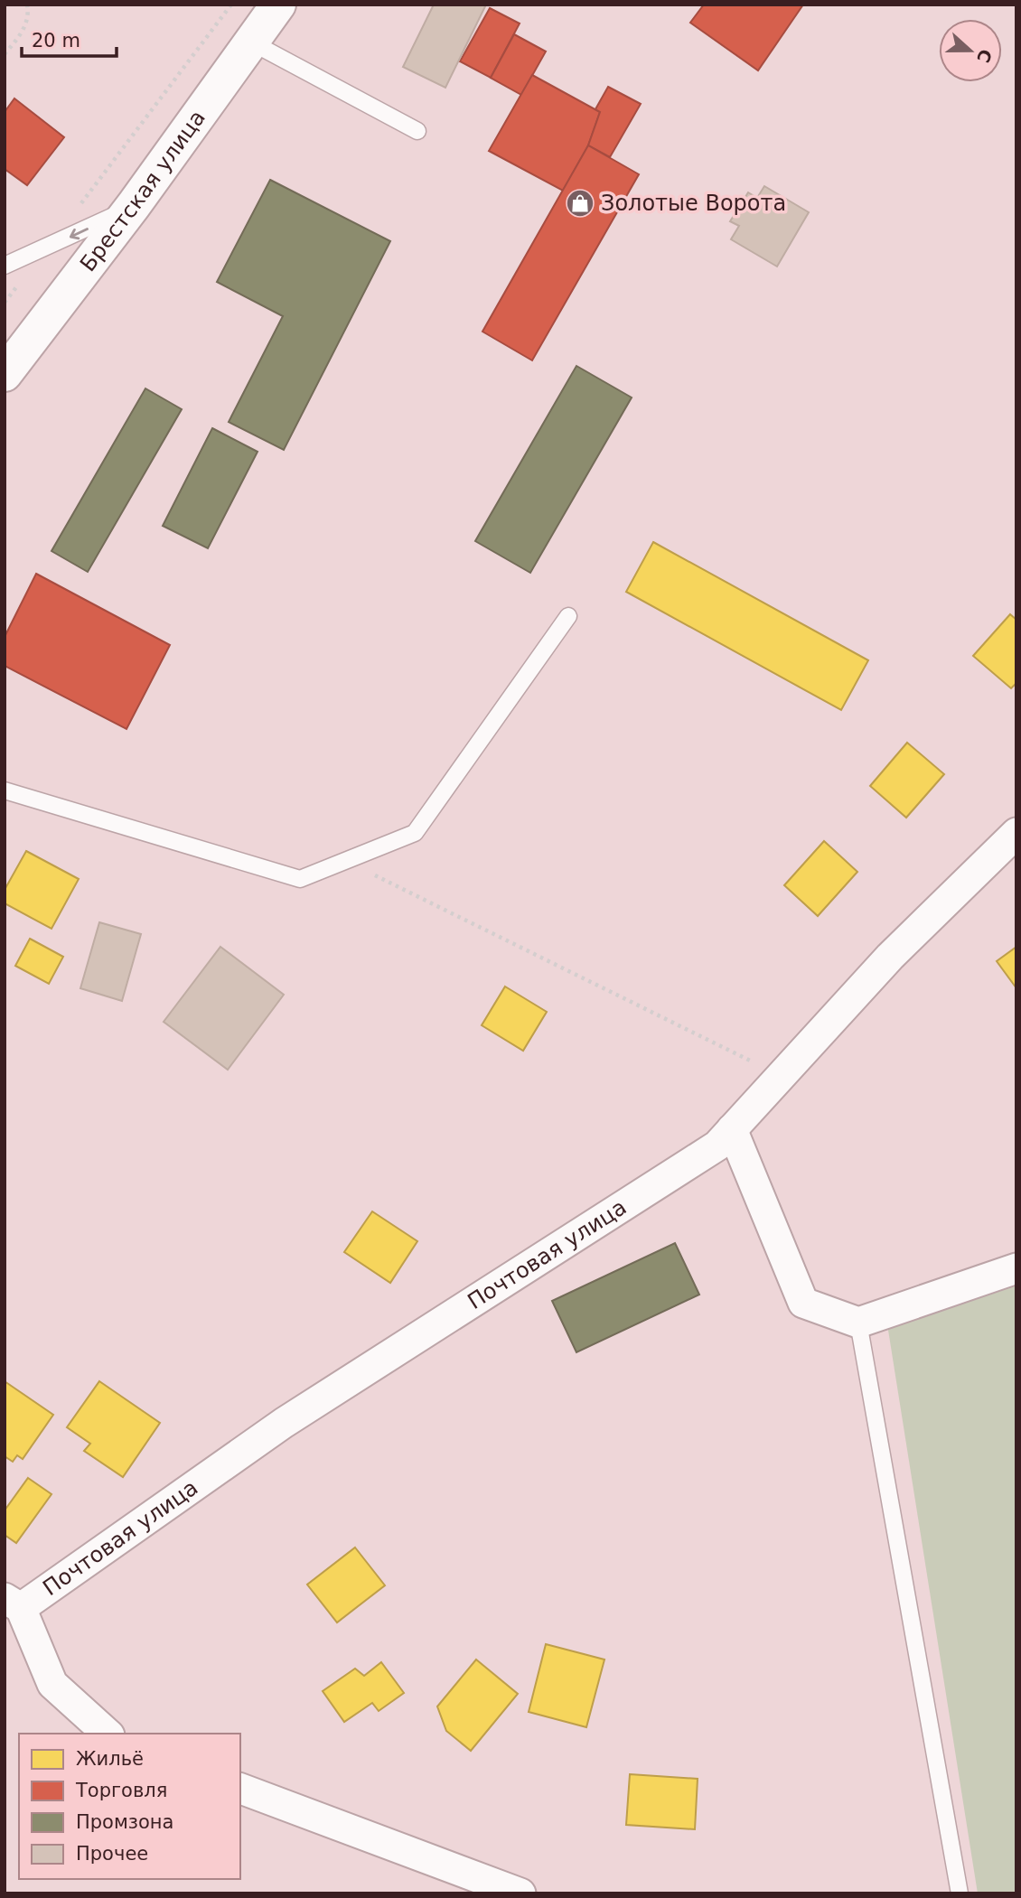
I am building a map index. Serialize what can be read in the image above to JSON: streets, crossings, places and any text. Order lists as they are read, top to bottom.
{
  "streets": {
    "main road": ["Брестская улица"],
    "street": ["Почтовая улица"]
  },
  "places": {
    "shop": ["Золотые Ворота"]
  },
  "legend": [
    "Жильё",
    "Торговля",
    "Промзона",
    "Прочее"
  ],
  "scale_bar": "20 m",
  "north": "right"
}
